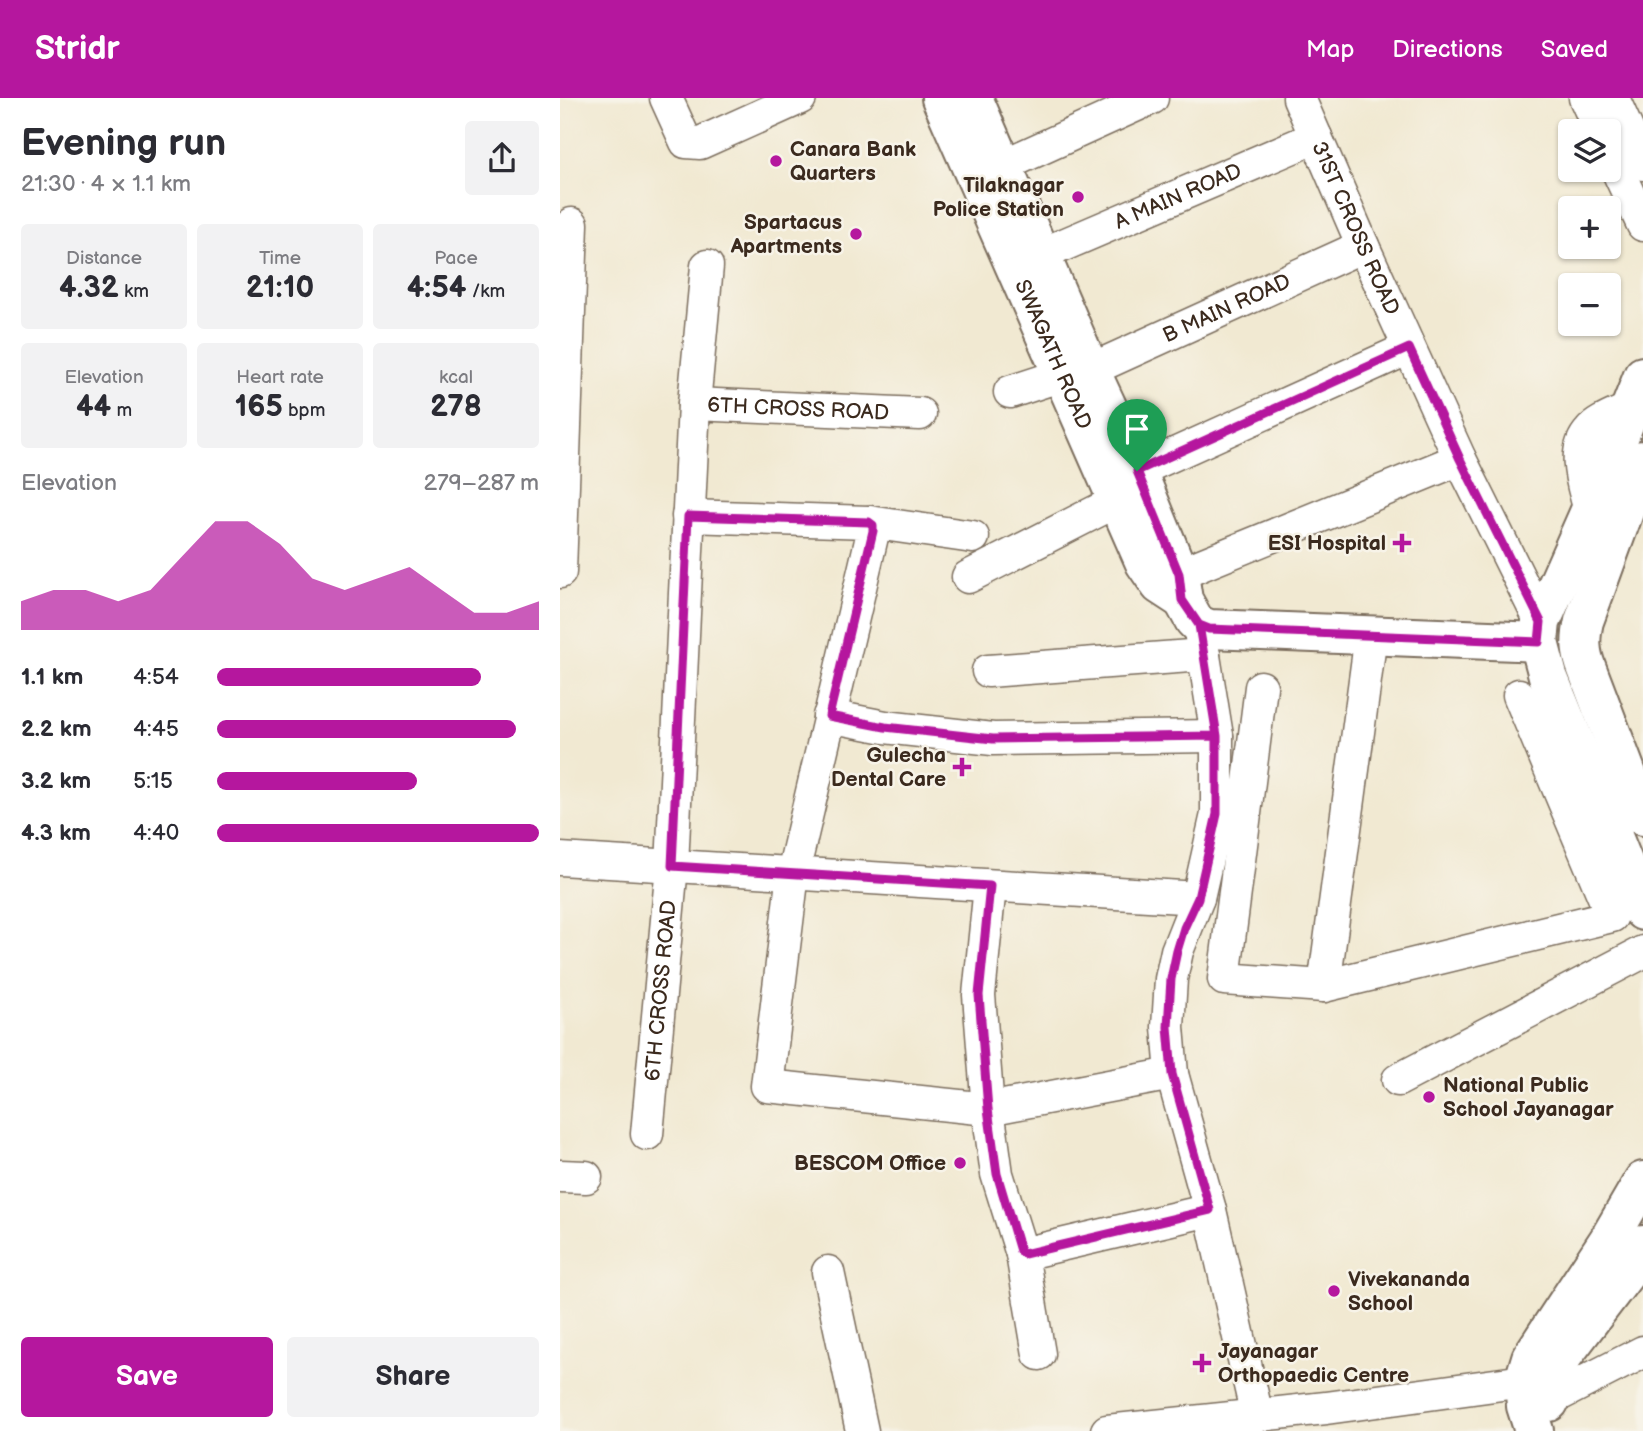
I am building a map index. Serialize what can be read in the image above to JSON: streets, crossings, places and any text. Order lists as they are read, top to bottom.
{
  "streets": {
    "main road": ["SWAGATH ROAD"],
    "street": [
      "A MAIN ROAD",
      "31ST CROSS ROAD",
      "B MAIN ROAD",
      "6TH CROSS ROAD"
    ]
  },
  "crossings": [
    ["A MAIN ROAD", "31ST CROSS ROAD"],
    ["A MAIN ROAD", "SWAGATH ROAD"],
    ["31ST CROSS ROAD", "B MAIN ROAD"],
    ["B MAIN ROAD", "SWAGATH ROAD"]
  ],
  "places": {
    "other": [
      "Canara Bank Quarters",
      "Tilaknagar Police Station",
      "Spartacus Apartments",
      "National Public School Jayanagar",
      "BESCOM Office",
      "Vivekananda School"
    ],
    "health": ["ESI Hospital", "Gulecha Dental Care", "Jayanagar Orthopaedic Centre"]
  },
  "page": {
    "header": "Stridr",
    "nav": ["Map", "Directions", "Saved"],
    "heading": ["Evening run", "21:30 · 4 × 1.1 km"],
    "map_buttons": ["+", "−"],
    "stats": [
      ["Distance", "4.32 km"],
      ["Time", "21:10"],
      ["Pace", "4:54 /km"],
      ["Elevation", "44 m"],
      ["Heart rate", "165 bpm"],
      ["kcal", "278"]
    ],
    "chart": ["Elevation", "279–287 m"],
    "list": [
      {
        "name": "1.1 km",
        "note": "4:54"
      },
      {
        "name": "2.2 km",
        "note": "4:45"
      },
      {
        "name": "3.2 km",
        "note": "5:15"
      },
      {
        "name": "4.3 km",
        "note": "4:40"
      }
    ],
    "buttons": ["Save", "Share"]
  }
}
